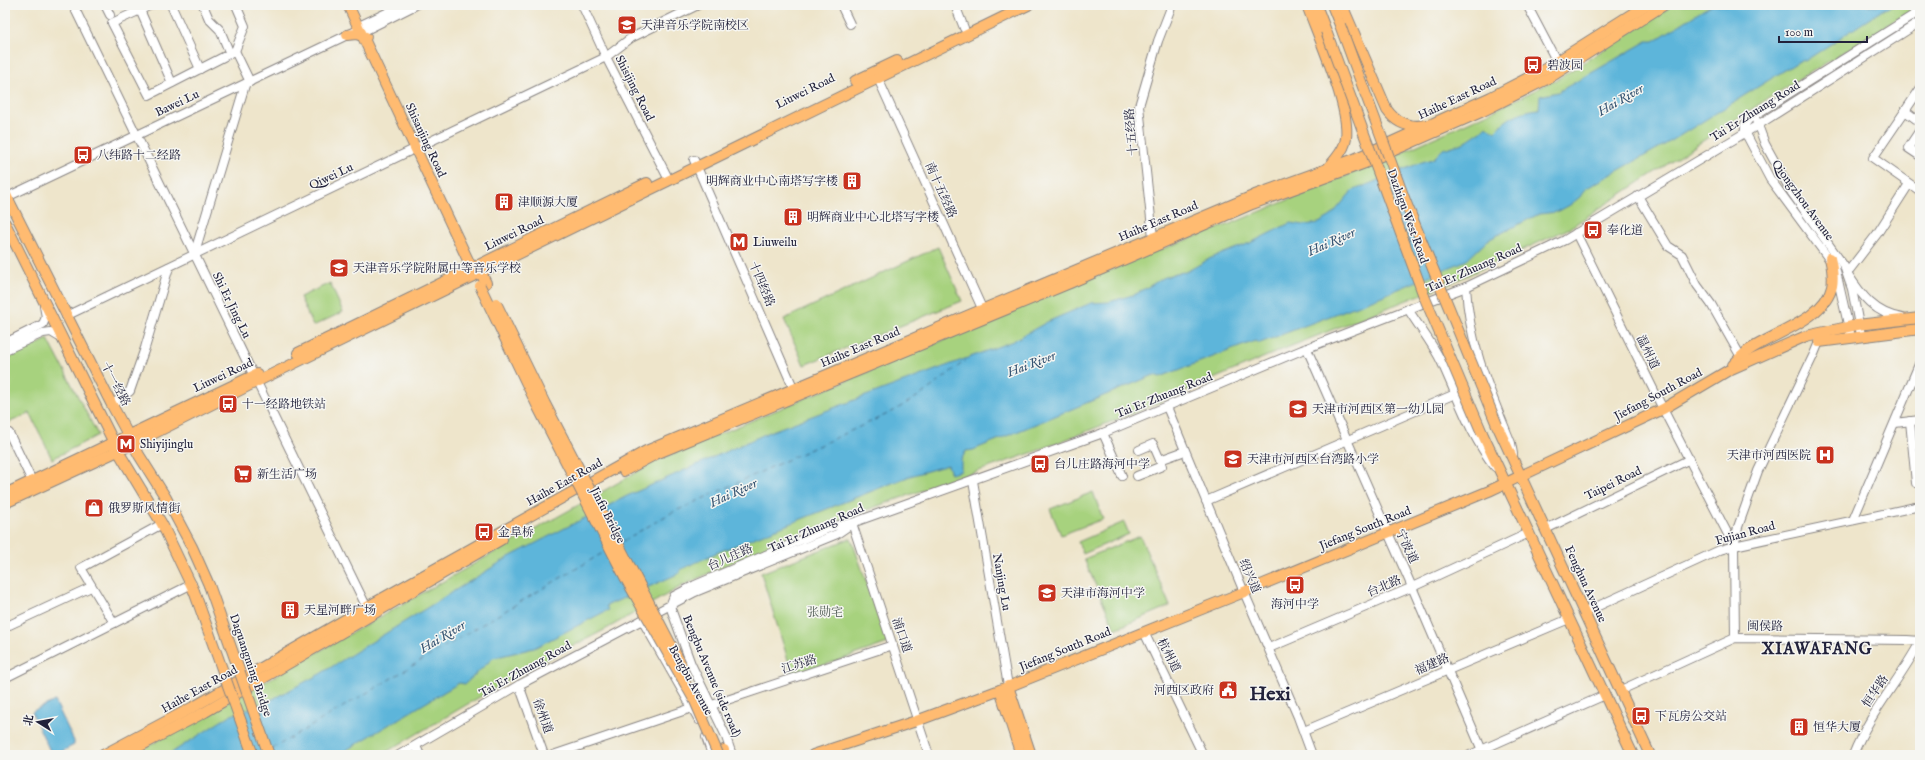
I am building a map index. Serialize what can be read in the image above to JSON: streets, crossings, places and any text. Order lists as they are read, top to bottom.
{
  "streets": {
    "main road": [
      "Liuwei Road",
      "Haihe East Road",
      "Shisanjing Road",
      "Dazhigu West Road",
      "十一经路",
      "Jiefang South Road",
      "Jinfu Bridge",
      "Fenghua Avenue",
      "Daguangming Bridge"
    ],
    "street": [
      "Shisijing Road",
      "Bawei Lu",
      "Tai Er Zhuang Road",
      "十五经路",
      "Qiwei Lu",
      "南十五经路",
      "Qiongzhou Avenue",
      "十四经路",
      "Shi Er Jing Lu",
      "温州道",
      "Taipei Road",
      "Fujian Road",
      "宁波道",
      "绍兴道",
      "Nanjing Lu",
      "台北路",
      "闽侯路",
      "浦口道",
      "杭州道",
      "江苏路",
      "福建路",
      "Bengbu Avenue (side road)",
      "Bengbu Avenue",
      "恒华路",
      "徐州道"
    ]
  },
  "crossings": [
    ["Shisijing Road", "Liuwei Road"],
    ["Shisijing Road", "Qiwei Lu"],
    ["Liuwei Road", "Shisanjing Road"],
    ["Liuwei Road", "南十五经路"],
    ["Liuwei Road", "十四经路"],
    ["Liuwei Road", "Shi Er Jing Lu"],
    ["Haihe East Road", "十五经路"],
    ["Haihe East Road", "南十五经路"],
    ["Haihe East Road", "十四经路"],
    ["Haihe East Road", "Shi Er Jing Lu"],
    ["Bawei Lu", "Shi Er Jing Lu"],
    ["Bawei Lu", "十一经路"],
    ["Tai Er Zhuang Road", "Qiongzhou Avenue"],
    ["Tai Er Zhuang Road", "温州道"],
    ["Tai Er Zhuang Road", "宁波道"],
    ["Tai Er Zhuang Road", "绍兴道"],
    ["Tai Er Zhuang Road", "Nanjing Lu"],
    ["Tai Er Zhuang Road", "浦口道"],
    ["Tai Er Zhuang Road", "Bengbu Avenue (side road)"],
    ["Tai Er Zhuang Road", "Bengbu Avenue"],
    ["Tai Er Zhuang Road", "徐州道"],
    ["Shisanjing Road", "Qiwei Lu"],
    ["Shisanjing Road", "Jinfu Bridge"],
    ["Qiwei Lu", "Shi Er Jing Lu"],
    ["Qiwei Lu", "十一经路"],
    ["Qiongzhou Avenue", "Jiefang South Road"],
    ["Dazhigu West Road", "Fenghua Avenue"],
    ["温州道", "Jiefang South Road"],
    ["温州道", "Taipei Road"],
    ["温州道", "Fujian Road"],
    ["十一经路", "Daguangming Bridge"],
    ["Jiefang South Road", "宁波道"],
    ["Jiefang South Road", "绍兴道"],
    ["Jiefang South Road", "Nanjing Lu"],
    ["Jiefang South Road", "Fenghua Avenue"],
    ["Jiefang South Road", "浦口道"],
    ["Jiefang South Road", "杭州道"],
    ["Taipei Road", "Fenghua Avenue"],
    ["Jinfu Bridge", "Bengbu Avenue (side road)"],
    ["Jinfu Bridge", "Bengbu Avenue"],
    ["Fujian Road", "Fenghua Avenue"],
    ["宁波道", "台北路"],
    ["宁波道", "福建路"],
    ["绍兴道", "台北路"],
    ["绍兴道", "福建路"],
    ["Fenghua Avenue", "闽侯路"],
    ["闽侯路", "恒华路"],
    ["浦口道", "江苏路"],
    ["江苏路", "Bengbu Avenue (side road)"],
    ["Bengbu Avenue (side road)", "Bengbu Avenue"]
  ],
  "districts": ["XIAWAFANG", "Hexi"],
  "water": ["Hai River"],
  "parks": ["张勋宅"],
  "places": {
    "school or university": [
      "天津音乐学院南校区",
      "天津音乐学院附属中等音乐学校",
      "天津市河西区第一幼儿园",
      "天津市河西区台湾路小学",
      "天津市海河中学"
    ],
    "bus stop": [
      "碧波园",
      "八纬路十二经路",
      "奉化道",
      "十一经路地铁站",
      "台儿庄路海河中学",
      "金阜桥",
      "海河中学",
      "下瓦房公交站"
    ],
    "building": [
      "明辉商业中心南塔写字楼",
      "津顺源大厦",
      "明辉商业中心北塔写字楼",
      "天星河畔广场",
      "恒华大厦"
    ],
    "metro station": ["Liuweilu", "Shiyijinglu"],
    "hospital": ["天津市河西医院"],
    "supermarket": ["新生活广场"],
    "shop": ["俄罗斯风情街"],
    "public building": ["河西区政府"]
  },
  "scale_bar": "100 m",
  "north": "left"
}
